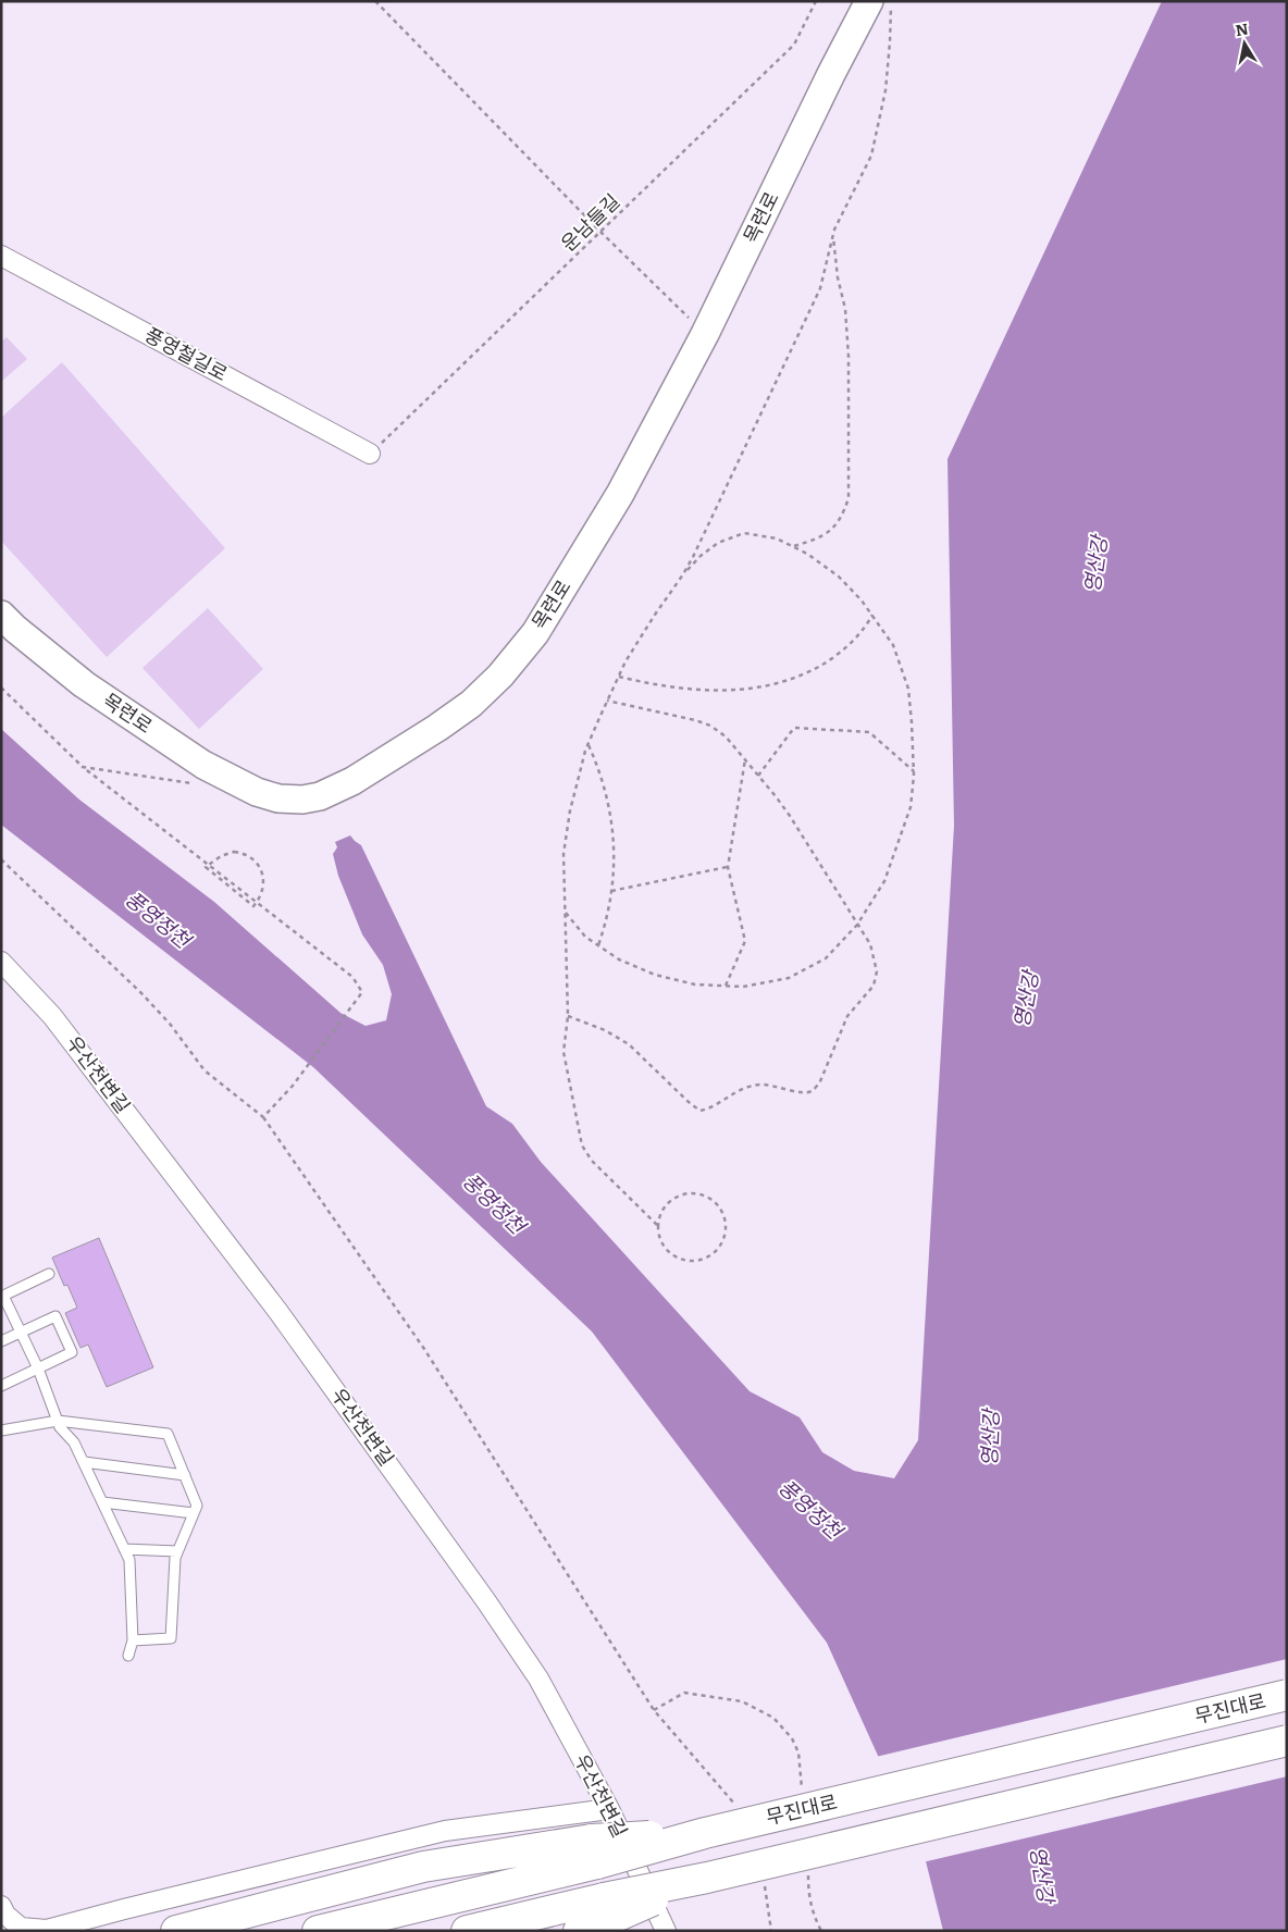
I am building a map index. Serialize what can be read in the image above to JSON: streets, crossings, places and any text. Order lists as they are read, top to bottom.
{
  "streets": {
    "highway": ["무진대로"],
    "street": ["목련로", "풍영철길로", "우산천변길"],
    "path": ["운남들길"]
  },
  "crossings": [
    ["운남들길", "풍영철길로"]
  ],
  "water": ["영산강", "풍영정천"],
  "north": "top"
}
